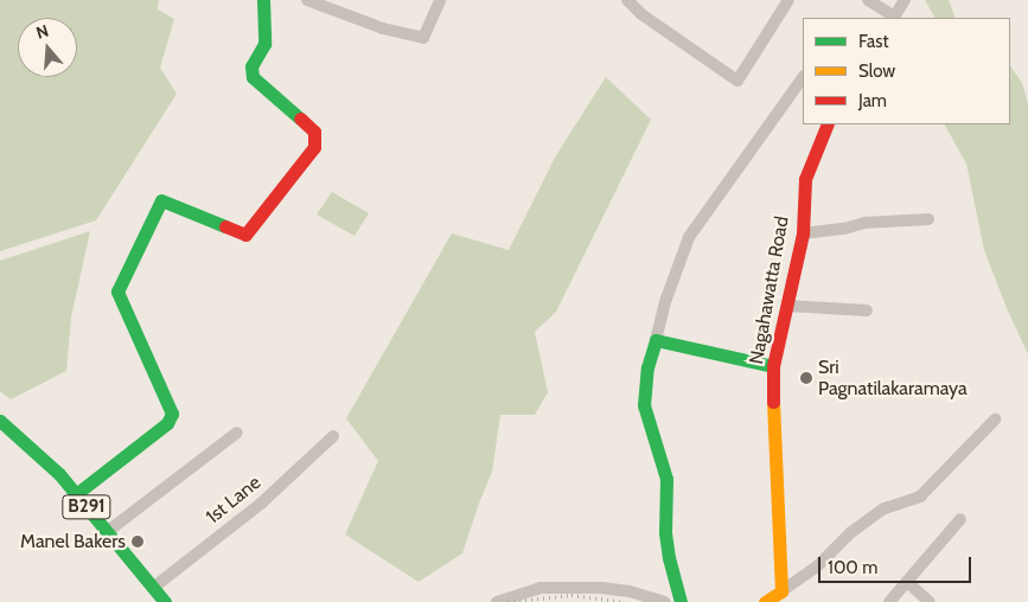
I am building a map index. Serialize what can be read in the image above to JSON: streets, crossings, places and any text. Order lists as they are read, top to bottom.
{
  "streets": {
    "street": ["Nagahawatta Road", "1st Lane", "B291"]
  },
  "crossings": [
    ["1st Lane", "B291"]
  ],
  "places": ["Sri Pagnatilakaramaya", "Manel Bakers"],
  "legend": ["Fast", "Slow", "Jam"],
  "scale_bar": "100 m",
  "north": "top"
}
